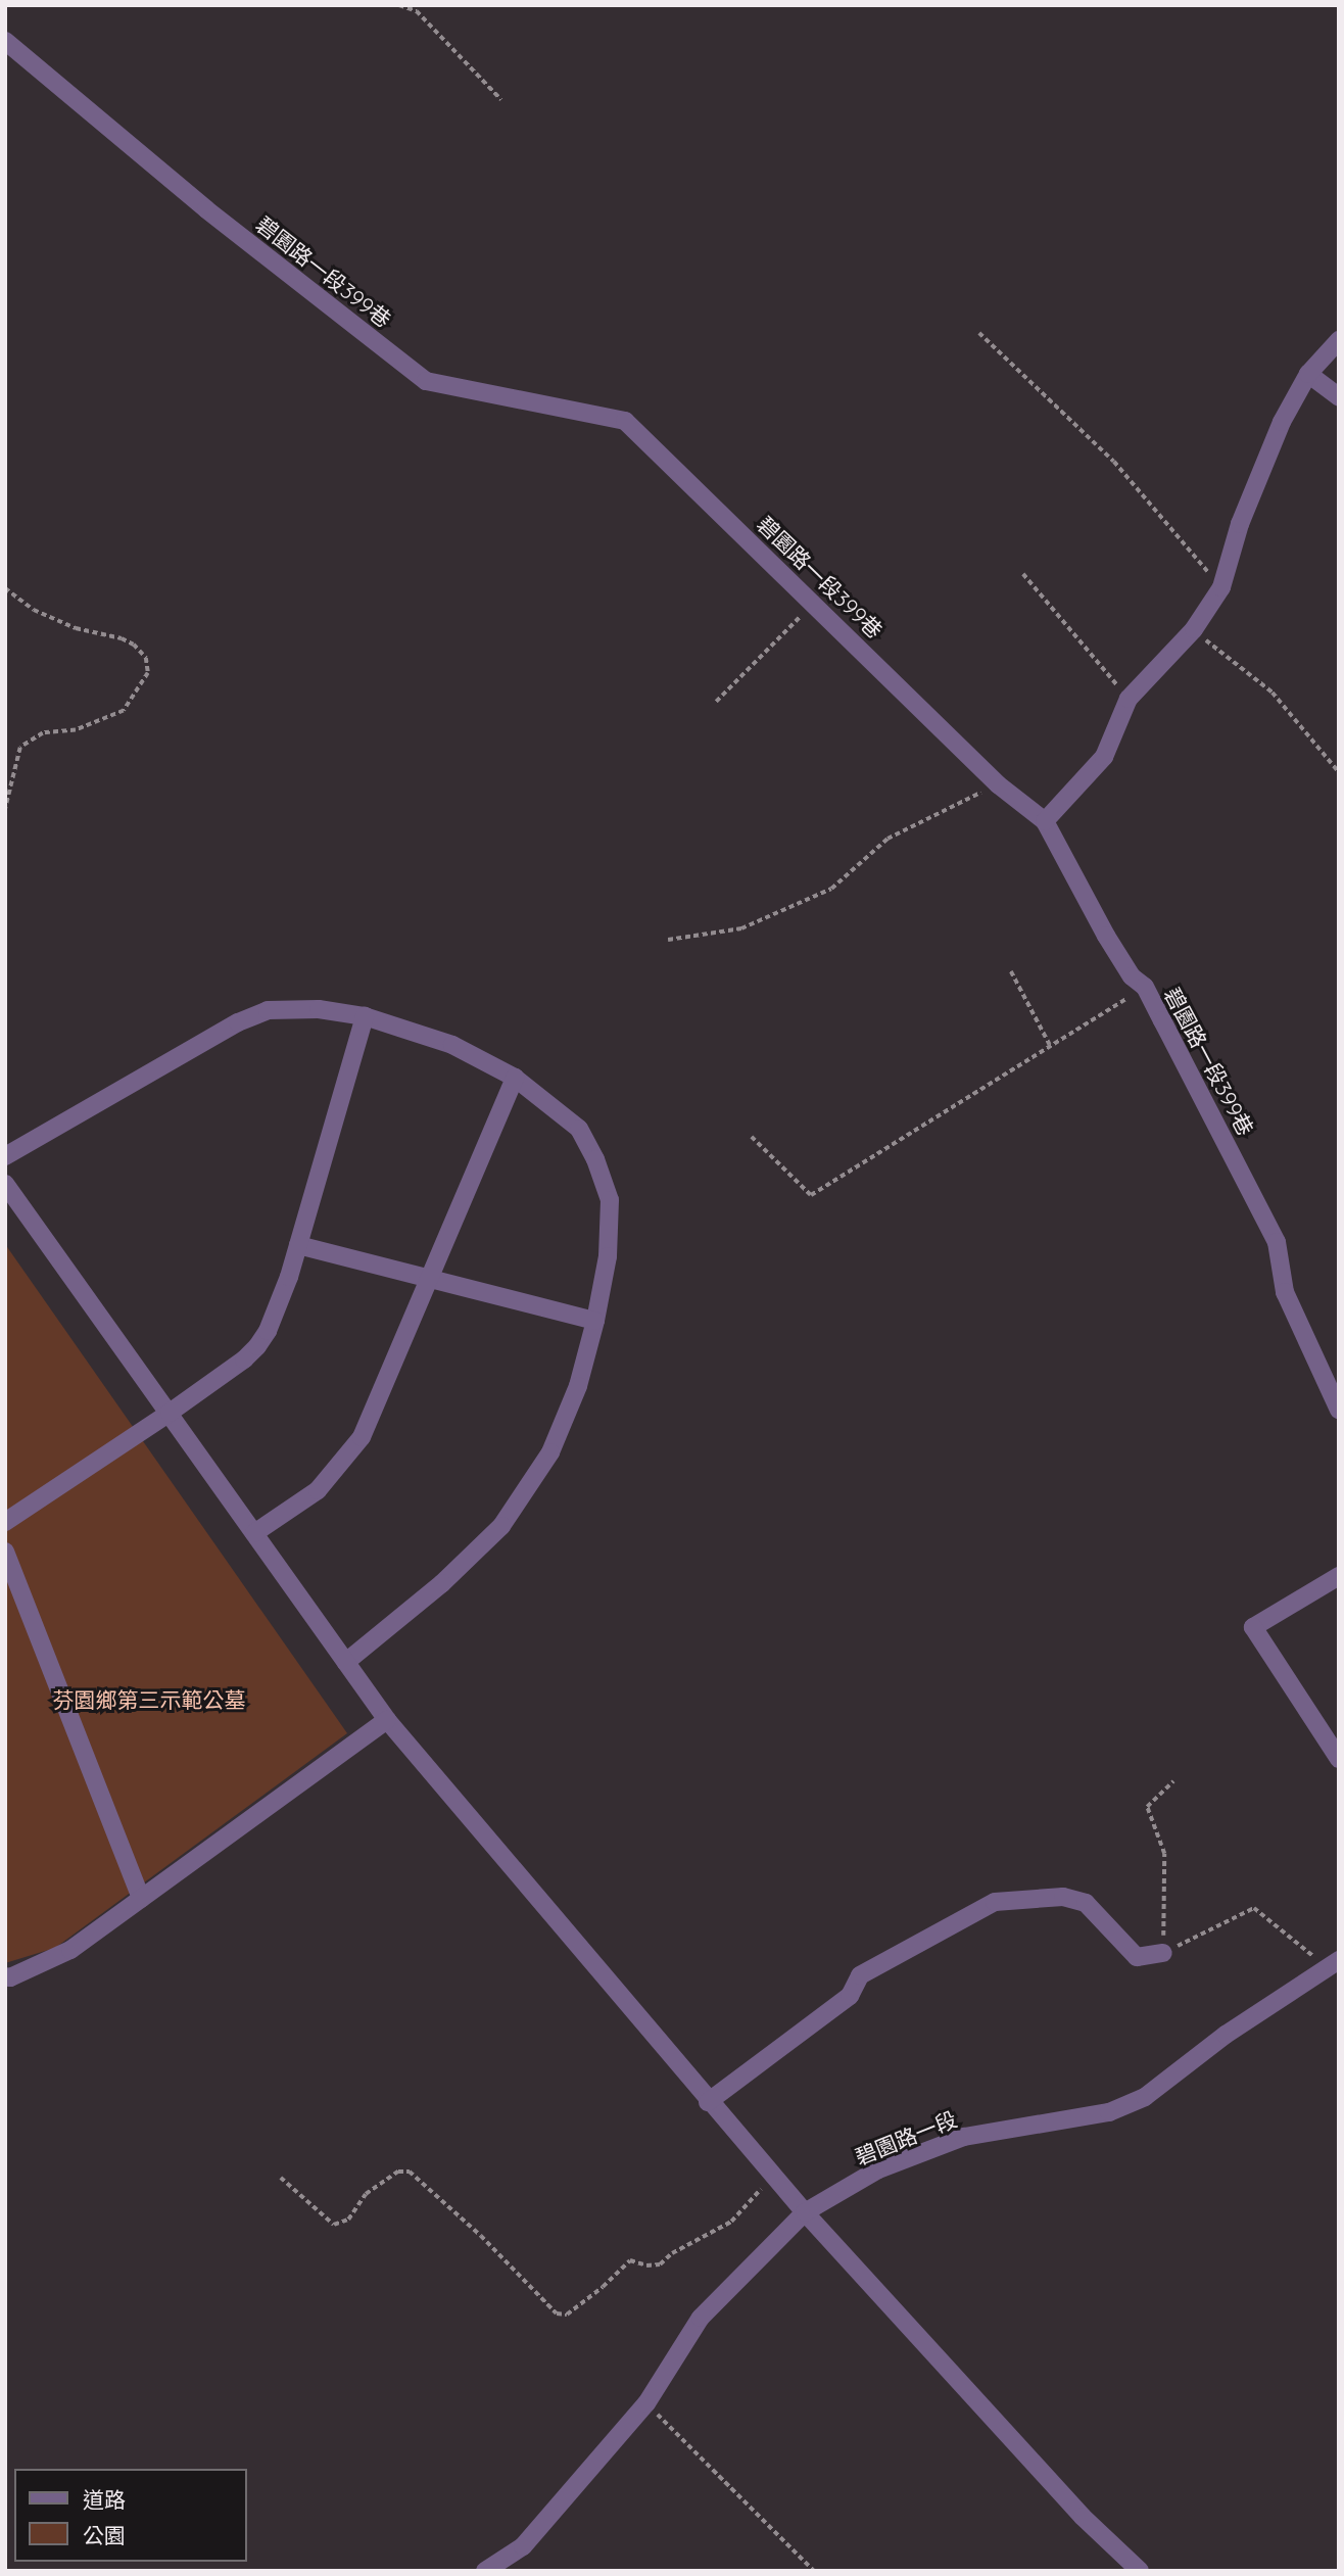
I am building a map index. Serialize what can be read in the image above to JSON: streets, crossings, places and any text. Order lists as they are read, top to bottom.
{
  "streets": {
    "lane": ["碧園路一段399巷", "碧園路一段"]
  },
  "parks": ["芬園鄉第三示範公墓"],
  "legend": ["道路", "公園"]
}
